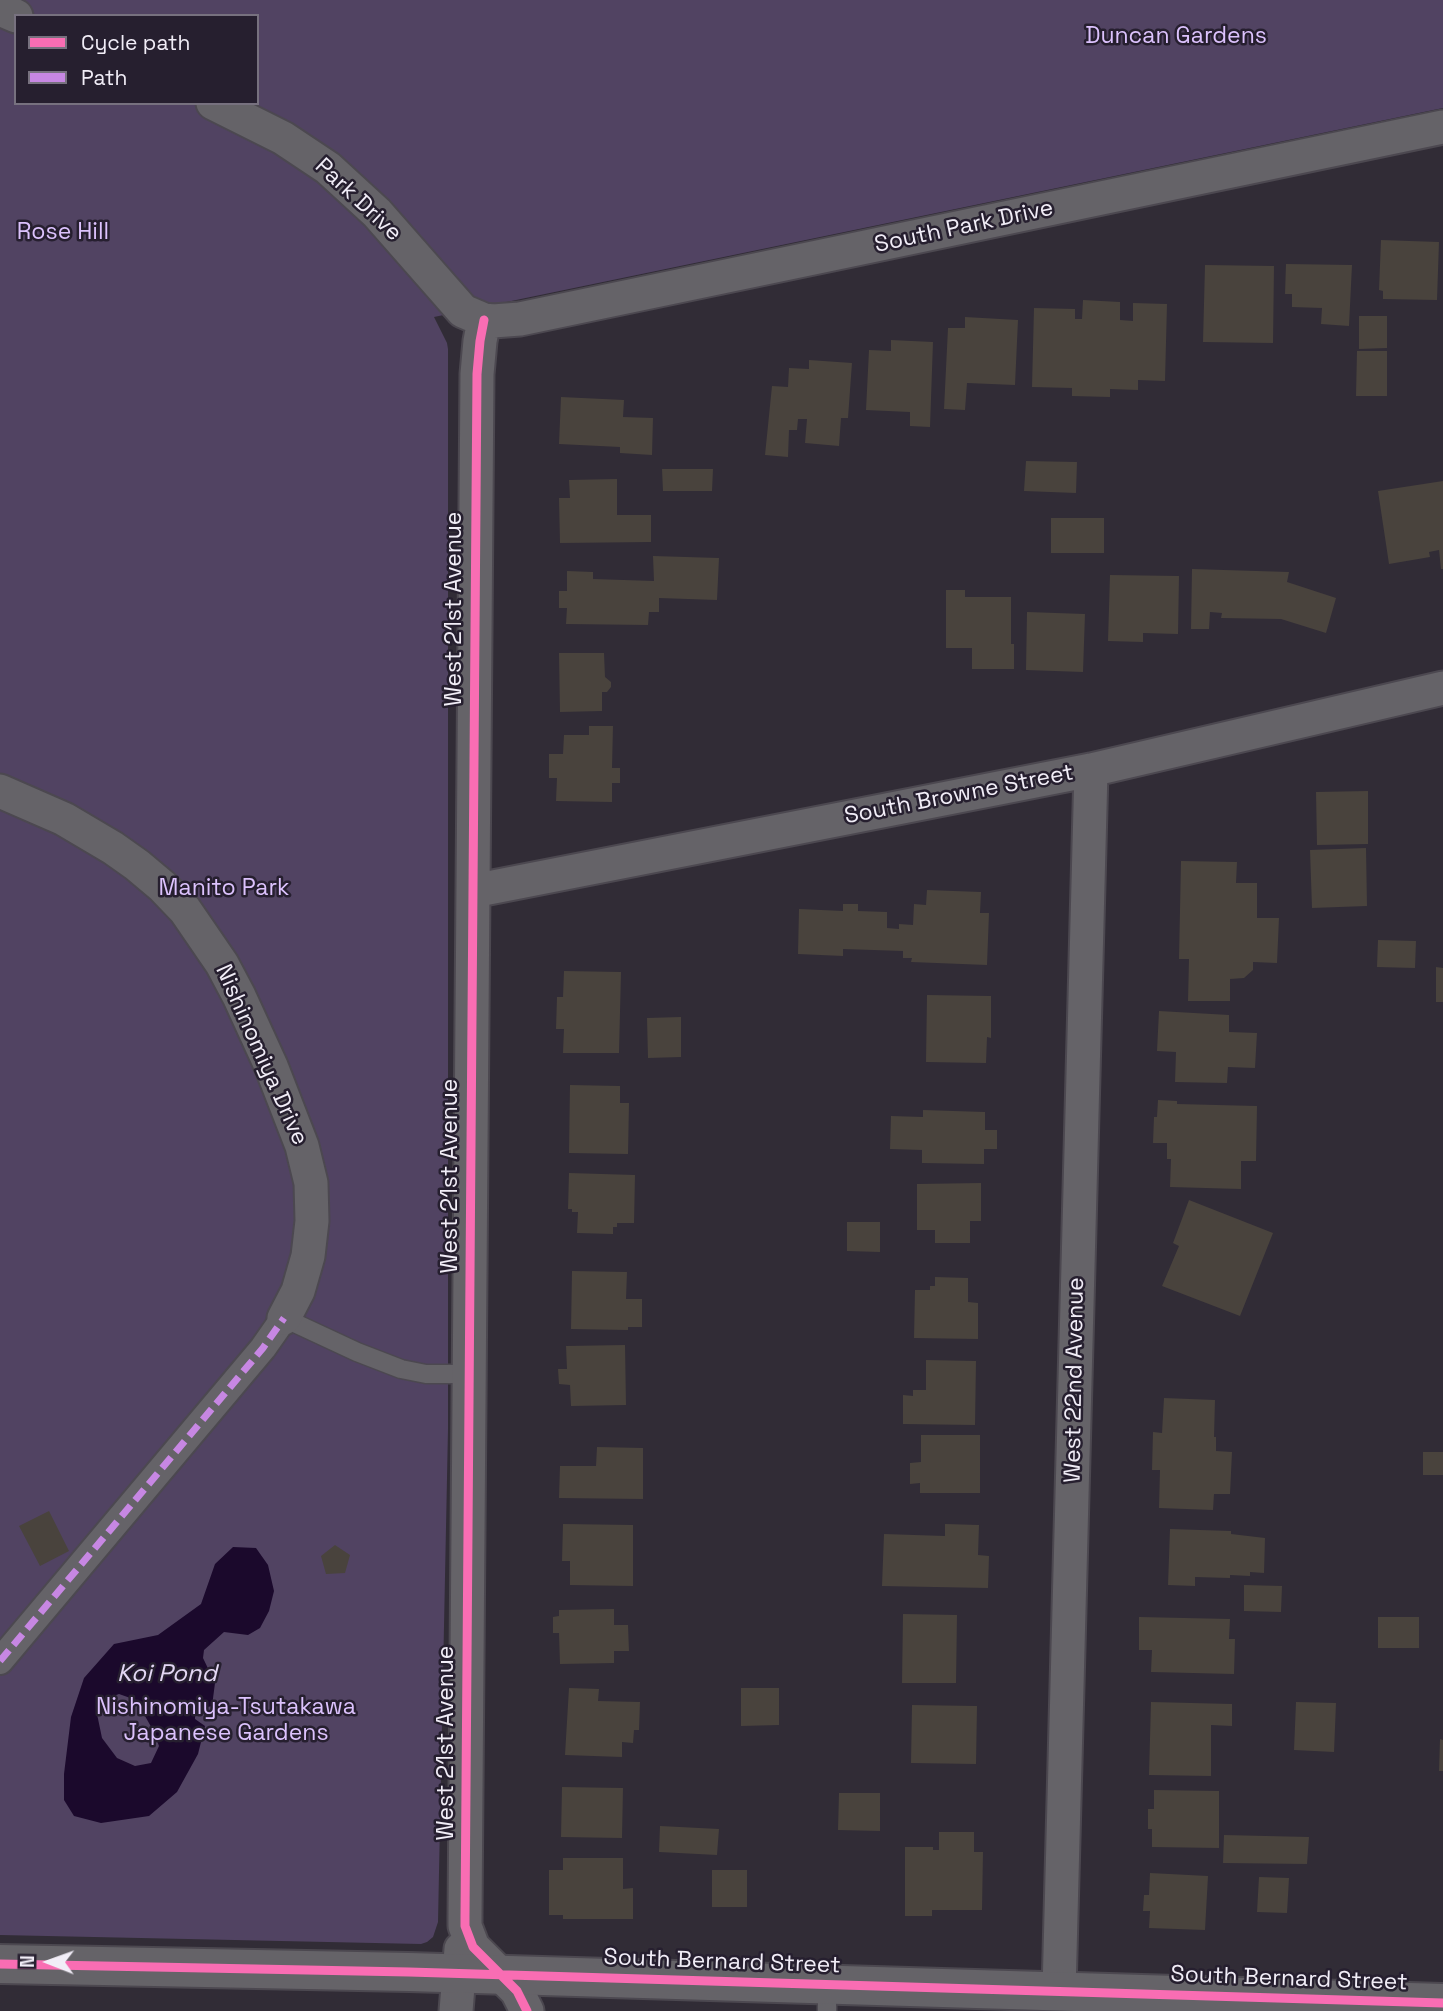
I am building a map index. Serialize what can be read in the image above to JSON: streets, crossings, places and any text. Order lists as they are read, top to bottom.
{
  "streets": {
    "street": [
      "Park Drive",
      "South Park Drive",
      "West 21st Avenue",
      "South Browne Street",
      "Nishinomiya Drive",
      "West 22nd Avenue",
      "South Bernard Street"
    ]
  },
  "crossings": [
    ["Park Drive", "South Park Drive"],
    ["Park Drive", "West 21st Avenue"],
    ["South Park Drive", "West 21st Avenue"],
    ["West 21st Avenue", "South Browne Street"],
    ["West 21st Avenue", "South Bernard Street"],
    ["South Browne Street", "West 22nd Avenue"],
    ["West 22nd Avenue", "South Bernard Street"]
  ],
  "water": ["Koi Pond"],
  "parks": [
    "Duncan Gardens",
    "Rose Hill",
    "Manito Park",
    "Nishinomiya-Tsutakawa Japanese Gardens"
  ],
  "legend": ["Cycle path", "Path"],
  "north": "left"
}
